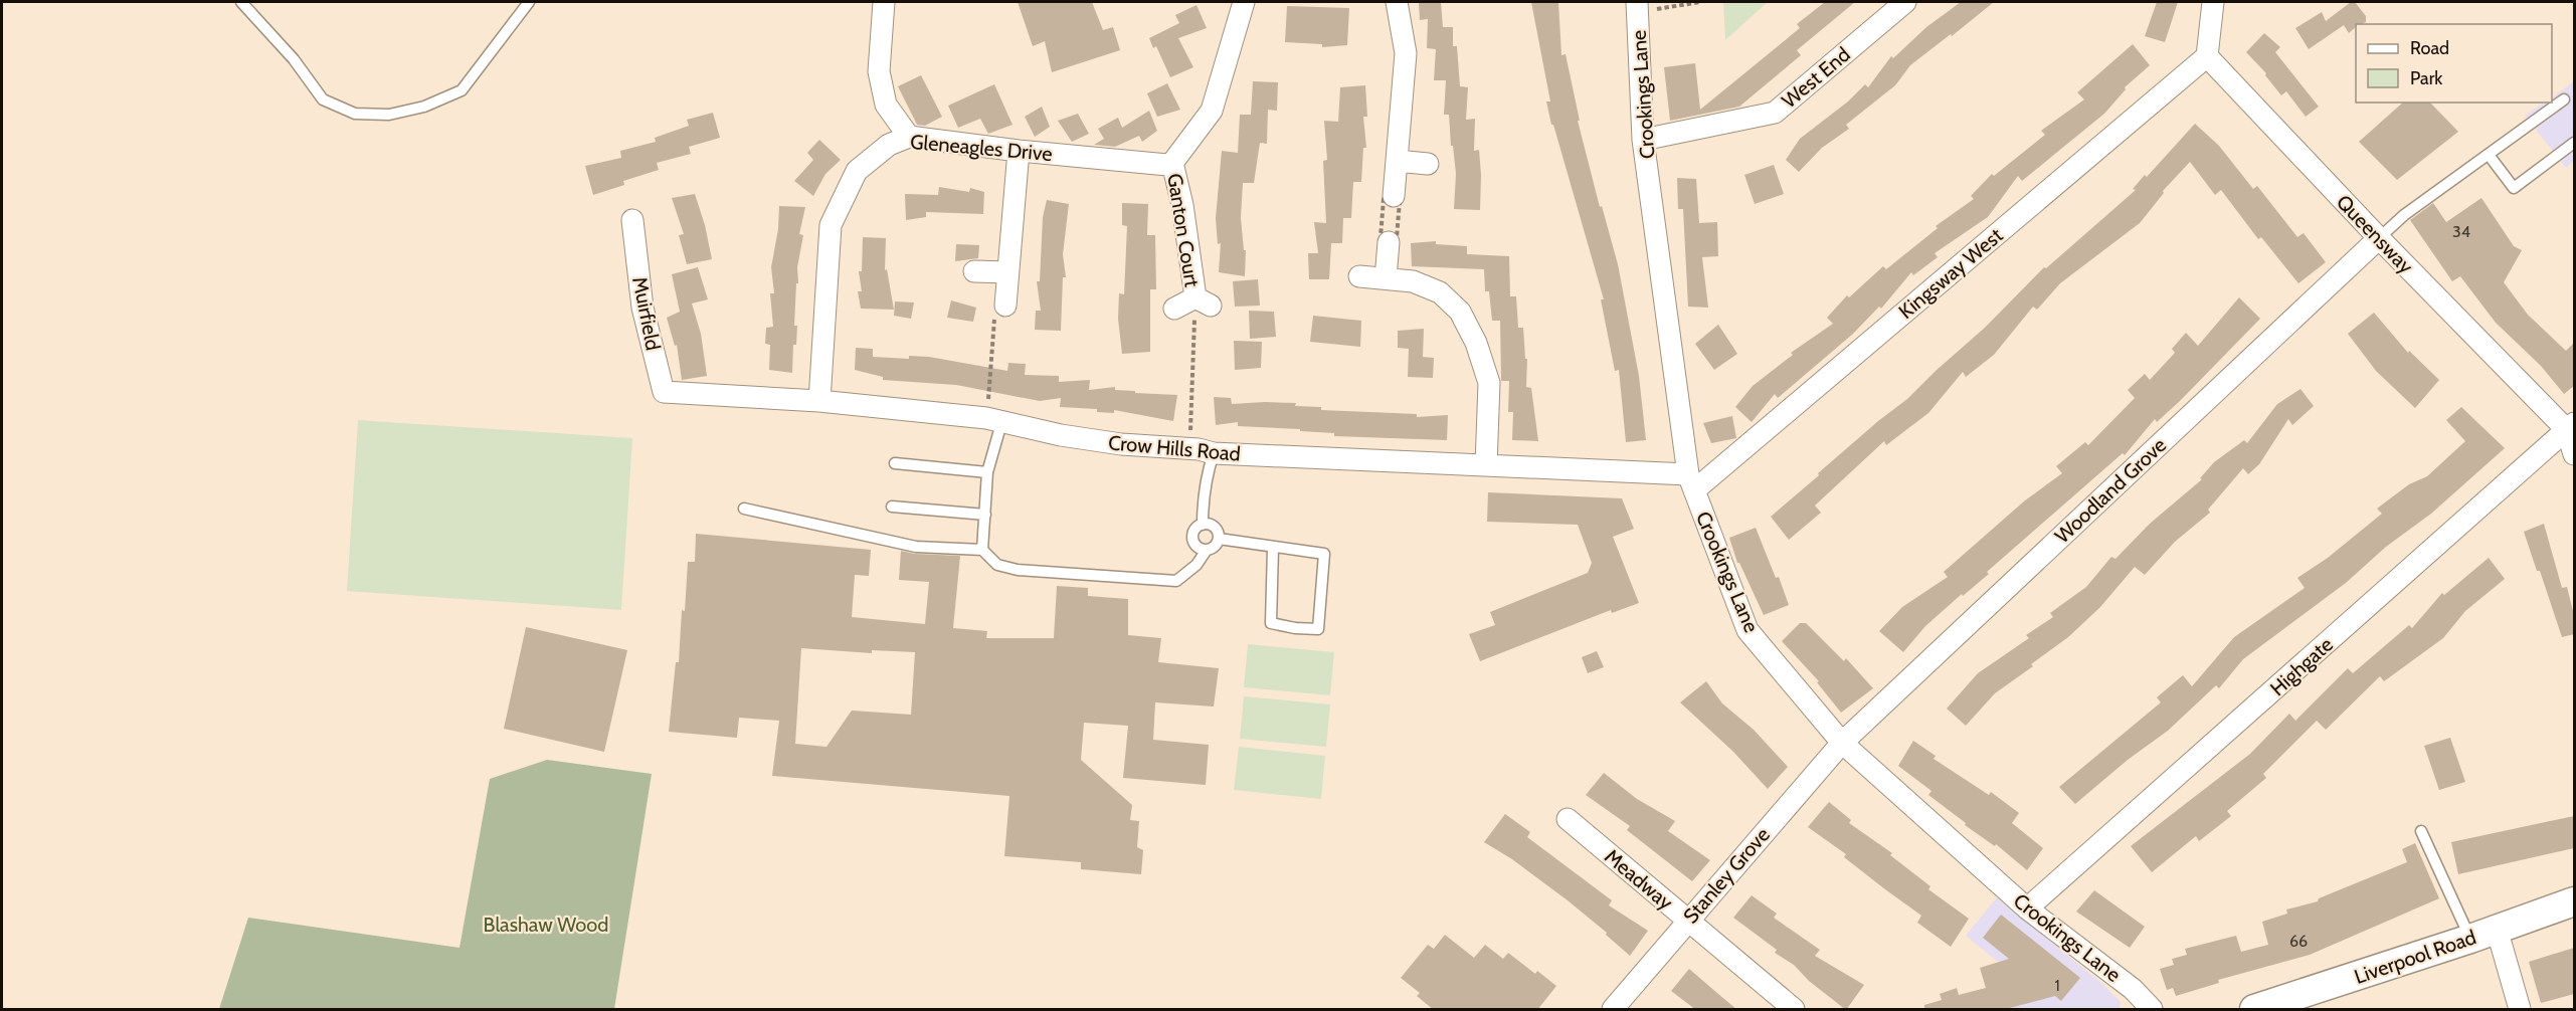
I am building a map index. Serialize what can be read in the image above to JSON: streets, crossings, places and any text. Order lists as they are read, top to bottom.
{
  "streets": {
    "street": [
      "West End",
      "Crookings Lane",
      "Gleneagles Drive",
      "Ganton Court",
      "Queensway",
      "Kingsway West",
      "Muirfield",
      "Crow Hills Road",
      "Woodland Grove",
      "Highgate",
      "Stanley Grove",
      "Meadway",
      "Liverpool Road"
    ]
  },
  "crossings": [
    ["West End", "Crookings Lane"],
    ["Crookings Lane", "Kingsway West"],
    ["Crookings Lane", "Crow Hills Road"],
    ["Crookings Lane", "Woodland Grove"],
    ["Crookings Lane", "Highgate"],
    ["Crookings Lane", "Stanley Grove"],
    ["Gleneagles Drive", "Ganton Court"],
    ["Gleneagles Drive", "Crow Hills Road"],
    ["Queensway", "Kingsway West"],
    ["Queensway", "Woodland Grove"],
    ["Queensway", "Highgate"],
    ["Kingsway West", "Crow Hills Road"],
    ["Muirfield", "Crow Hills Road"],
    ["Woodland Grove", "Stanley Grove"],
    ["Stanley Grove", "Meadway"]
  ],
  "parks": ["Blashaw Wood"],
  "house_numbers": ["34", "66", "1"],
  "legend": ["Road", "Park"]
}
